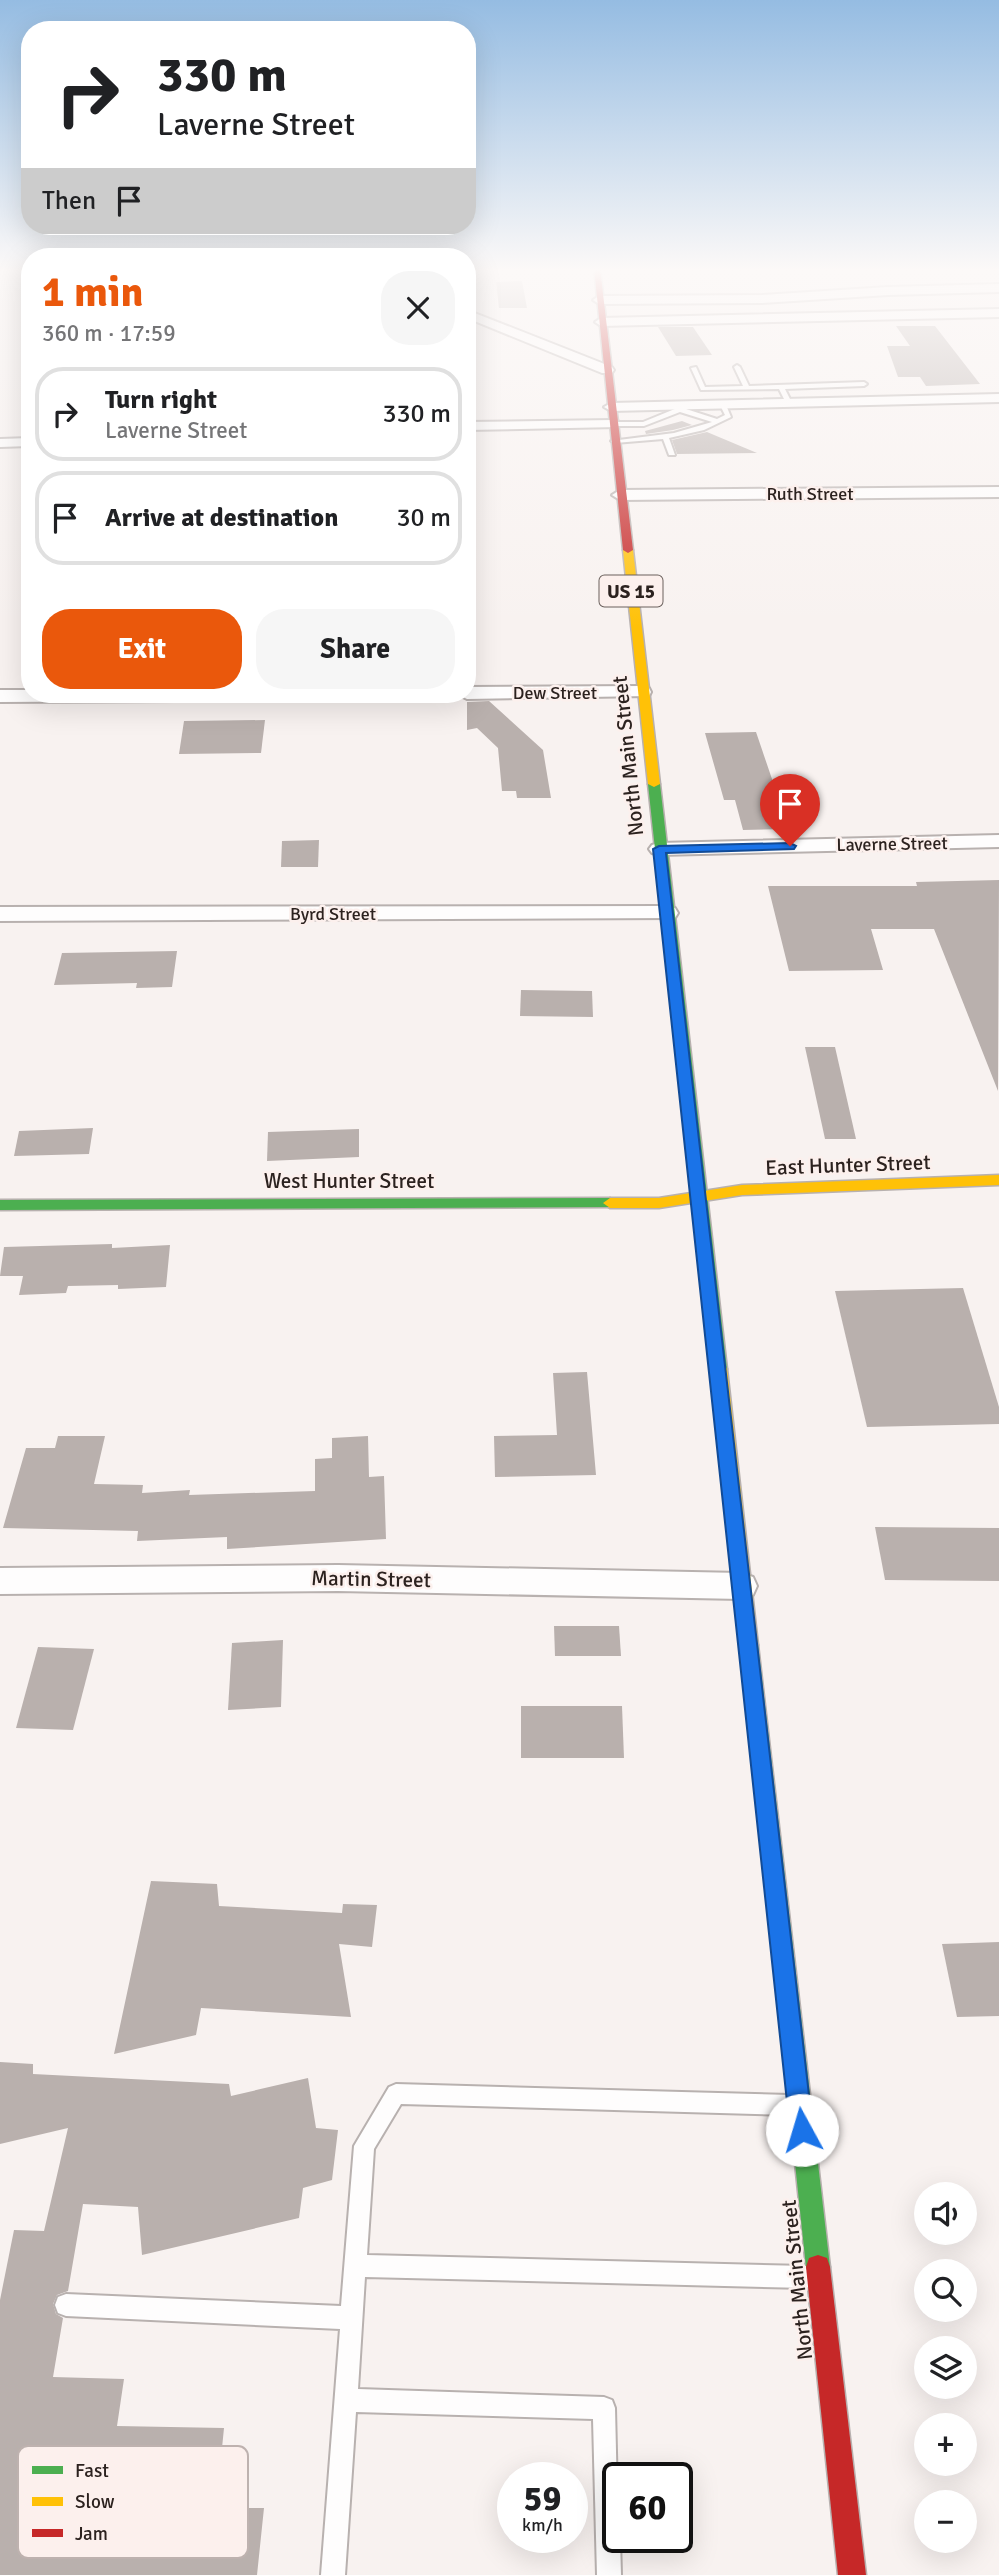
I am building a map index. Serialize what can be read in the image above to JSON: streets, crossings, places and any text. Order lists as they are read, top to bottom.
{
  "streets": {
    "main road": [
      "US 15",
      "North Main Street",
      "East Hunter Street",
      "West Hunter Street"
    ],
    "street": [
      "Ruth Street",
      "Dew Street",
      "Laverne Street",
      "Byrd Street",
      "Martin Street"
    ]
  },
  "crossings": [
    ["Ruth Street", "North Main Street"],
    ["Dew Street", "North Main Street"],
    ["North Main Street", "Laverne Street"],
    ["North Main Street", "Byrd Street"],
    ["North Main Street", "East Hunter Street"],
    ["North Main Street", "West Hunter Street"],
    ["North Main Street", "Martin Street"],
    ["East Hunter Street", "West Hunter Street"]
  ],
  "legend": ["Fast", "Slow", "Jam"],
  "page": {
    "turn": ["330 m", "Laverne Street"],
    "then": "Then",
    "heading": ["1 min", "360 m · 17:59"],
    "list": [
      {
        "name": "Turn right",
        "note": "Laverne Street",
        "value": "330 m"
      },
      {
        "name": "Arrive at destination",
        "value": "30 m"
      }
    ],
    "buttons": ["Exit", "Share"],
    "map_buttons": ["+", "−"],
    "speed": "59 km/h",
    "limit": "60"
  }
}
